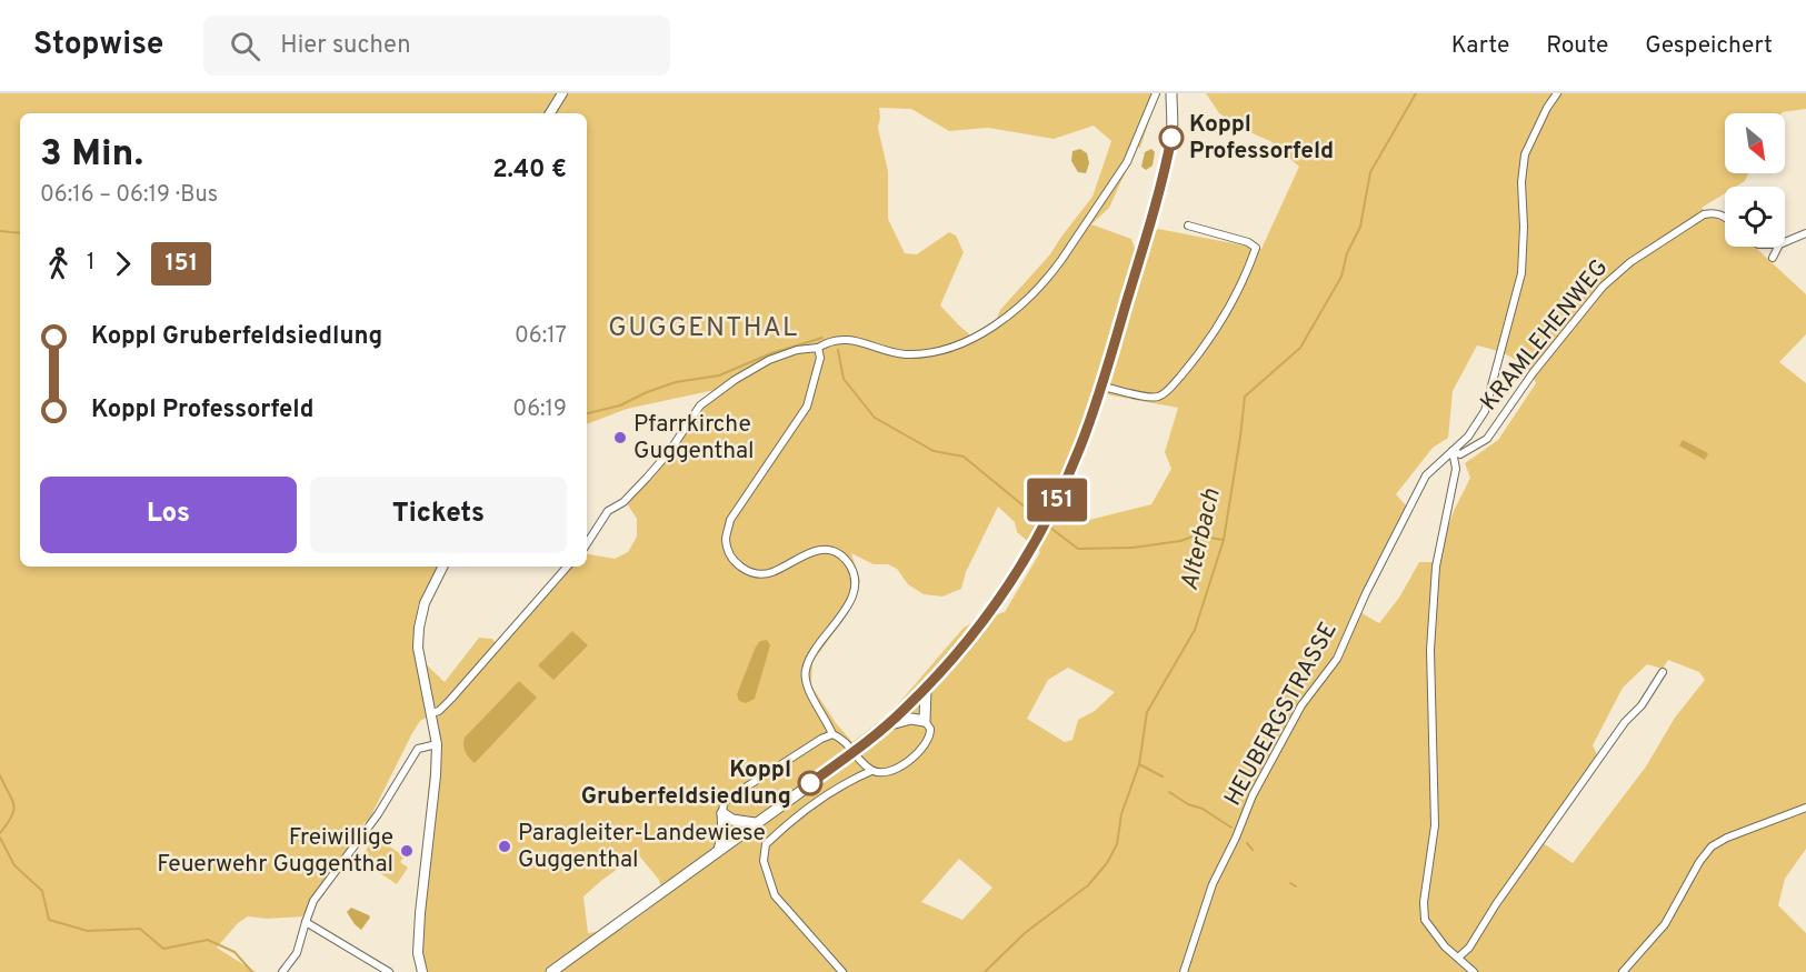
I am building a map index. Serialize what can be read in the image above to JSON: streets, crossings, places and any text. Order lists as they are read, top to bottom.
{
  "streets": {
    "street": ["KRAMLEHENWEG", "HEUBERGSTRASSE"]
  },
  "crossings": [
    ["KRAMLEHENWEG", "HEUBERGSTRASSE"]
  ],
  "districts": ["GUGGENTHAL"],
  "water": ["Alterbach"],
  "places": [
    "Koppl Professorfeld",
    "Pfarrkirche Guggenthal",
    "Koppl Gruberfeldsiedlung",
    "Paragleiter-Landewiese Guggenthal",
    "Freiwillige Feuerwehr Guggenthal"
  ],
  "lines": ["bus line 151"],
  "north": "bottom right",
  "page": {
    "header": "Stopwise",
    "search": "Hier suchen",
    "nav": ["Karte", "Route", "Gespeichert"],
    "on_map": "151",
    "heading": ["3 Min.", "06:16 – 06:19 · Bus", "2.40 €"],
    "legs": ["1", "151"],
    "list": [
      {
        "name": "Koppl Gruberfeldsiedlung",
        "value": "06:17"
      },
      {
        "name": "Koppl Professorfeld",
        "value": "06:19"
      }
    ],
    "buttons": ["Los", "Tickets"]
  }
}
